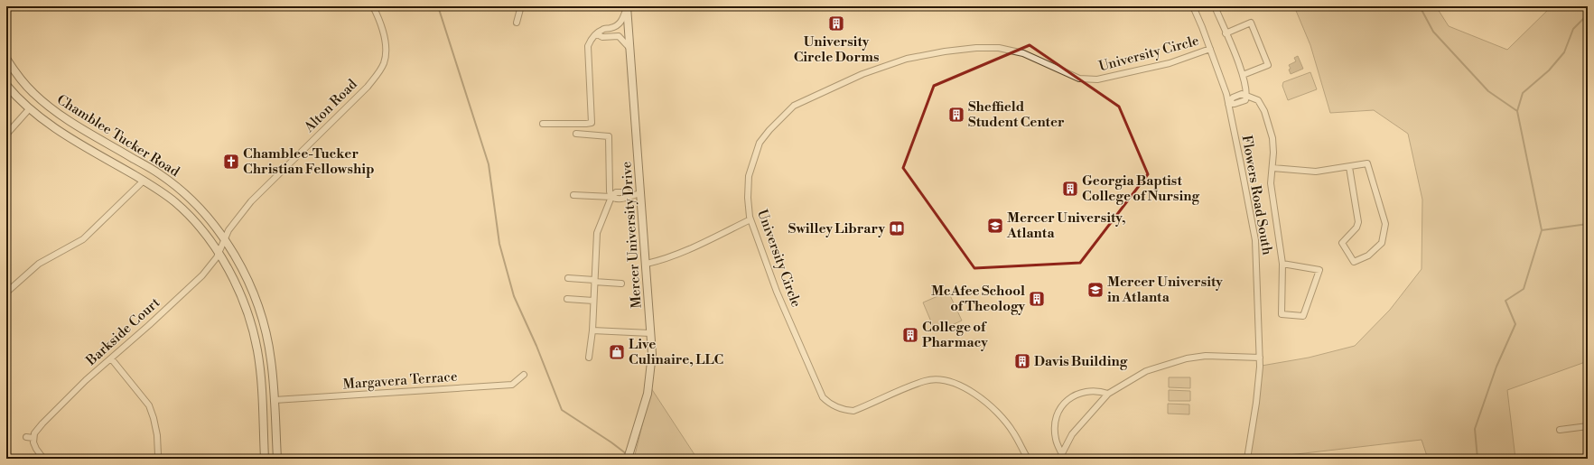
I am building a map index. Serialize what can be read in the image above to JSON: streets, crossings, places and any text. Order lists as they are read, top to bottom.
{
  "streets": {
    "main road": ["Chamblee Tucker Road", "Mercer University Drive"],
    "street": [
      "University Circle",
      "Alton Road",
      "Flowers Road South",
      "Barkside Court",
      "Margavera Terrace"
    ]
  },
  "crossings": [
    ["University Circle", "Flowers Road South"],
    ["Alton Road", "Chamblee Tucker Road"],
    ["Alton Road", "Barkside Court"],
    ["Chamblee Tucker Road", "Barkside Court"],
    ["Chamblee Tucker Road", "Margavera Terrace"]
  ],
  "places": {
    "building": [
      "University Circle Dorms",
      "Sheffield Student Center",
      "Georgia Baptist College of Nursing",
      "McAfee School of Theology",
      "College of Pharmacy",
      "Davis Building"
    ],
    "church": ["Chamblee-Tucker Christian Fellowship"],
    "school or university": ["Mercer University, Atlanta", "Mercer University in Atlanta"],
    "library": ["Swilley Library"],
    "shop": ["Live Culinaire, LLC"]
  }
}
